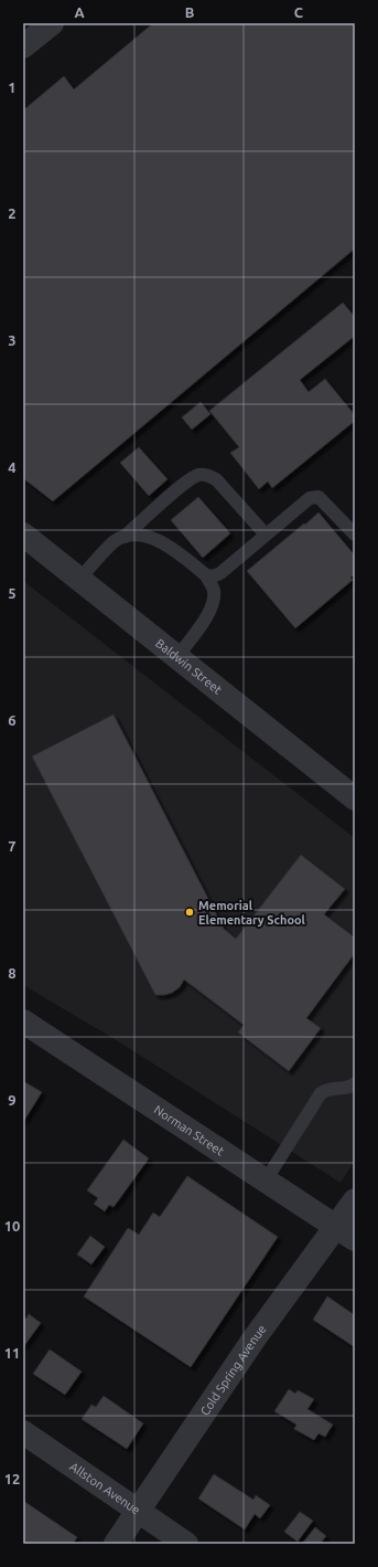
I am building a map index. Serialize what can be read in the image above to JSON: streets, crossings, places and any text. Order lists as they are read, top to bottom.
{
  "streets": {
    "street": [
      "Baldwin Street",
      "Norman Street",
      "Cold Spring Avenue",
      "Allston Avenue"
    ]
  },
  "crossings": [
    ["Norman Street", "Cold Spring Avenue"],
    ["Cold Spring Avenue", "Allston Avenue"]
  ],
  "places": ["Memorial Elementary School"],
  "grid": {
    "columns": ["A", "B", "C"],
    "rows": [
      "1",
      "2",
      "3",
      "4",
      "5",
      "6",
      "7",
      "8",
      "9",
      "10",
      "11",
      "12"
    ]
  }
}
